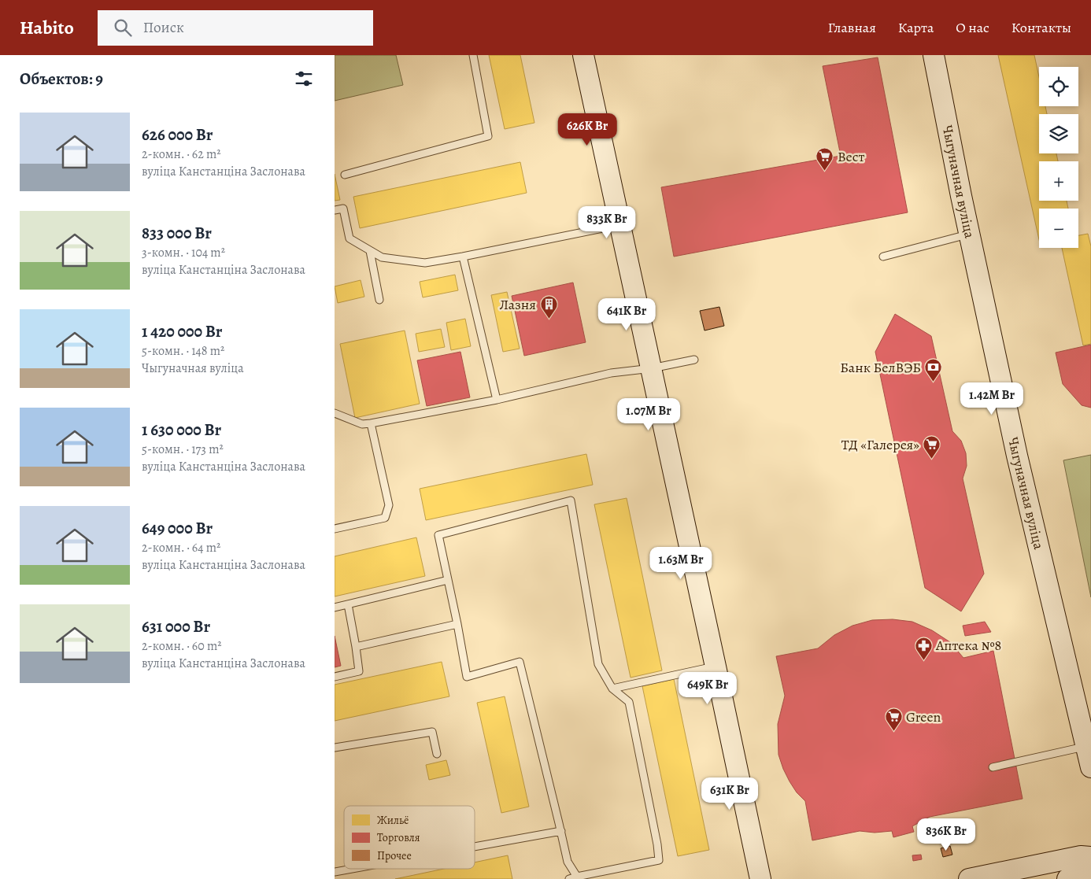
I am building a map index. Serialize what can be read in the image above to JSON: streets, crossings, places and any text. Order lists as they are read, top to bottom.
{
  "streets": {
    "main road": ["Чыгуначная вуліца"]
  },
  "places": {
    "supermarket": ["Вест", "ТД «Галерея»", "Green"],
    "building": ["Лазня"],
    "bank": ["Банк БелВЭБ"],
    "pharmacy": ["Аптека №8"]
  },
  "legend": ["Жильё", "Торговля", "Прочее"],
  "page": {
    "header": "Habito",
    "search": "Поиск",
    "nav": [
      "Главная",
      "Карта",
      "О нас",
      "Контакты"
    ],
    "heading": "Объектов: 9",
    "map_buttons": ["+", "−"],
    "list": [
      {
        "name": "626 000 Br",
        "note": "2-комн. · 62 m² · вуліца Канстанціна Заслонава"
      },
      {
        "name": "833 000 Br",
        "note": "3-комн. · 104 m² · вуліца Канстанціна Заслонава"
      },
      {
        "name": "1 420 000 Br",
        "note": "5-комн. · 148 m² · Чыгуначная вуліца"
      },
      {
        "name": "1 630 000 Br",
        "note": "5-комн. · 173 m² · вуліца Канстанціна Заслонава"
      },
      {
        "name": "649 000 Br",
        "note": "2-комн. · 64 m² · вуліца Канстанціна Заслонава"
      },
      {
        "name": "631 000 Br",
        "note": "2-комн. · 60 m² · вуліца Канстанціна Заслонава"
      }
    ],
    "price": [
      "626K Br",
      "833K Br",
      "641K Br",
      "1.42M Br",
      "1.07M Br",
      "1.63M Br",
      "649K Br",
      "631K Br",
      "836K Br"
    ]
  }
}
